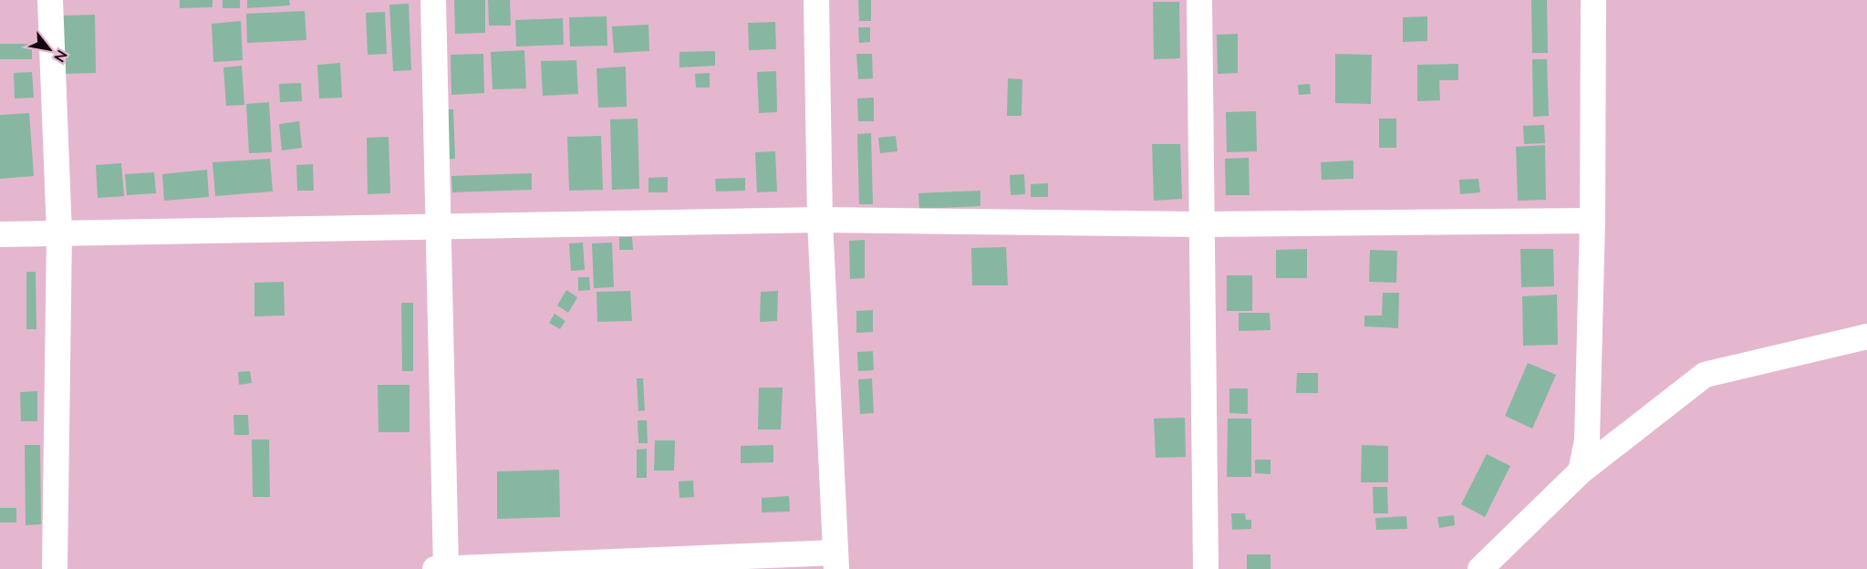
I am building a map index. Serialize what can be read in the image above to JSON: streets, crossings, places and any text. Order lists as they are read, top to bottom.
{
  "north": "bottom right"
}
